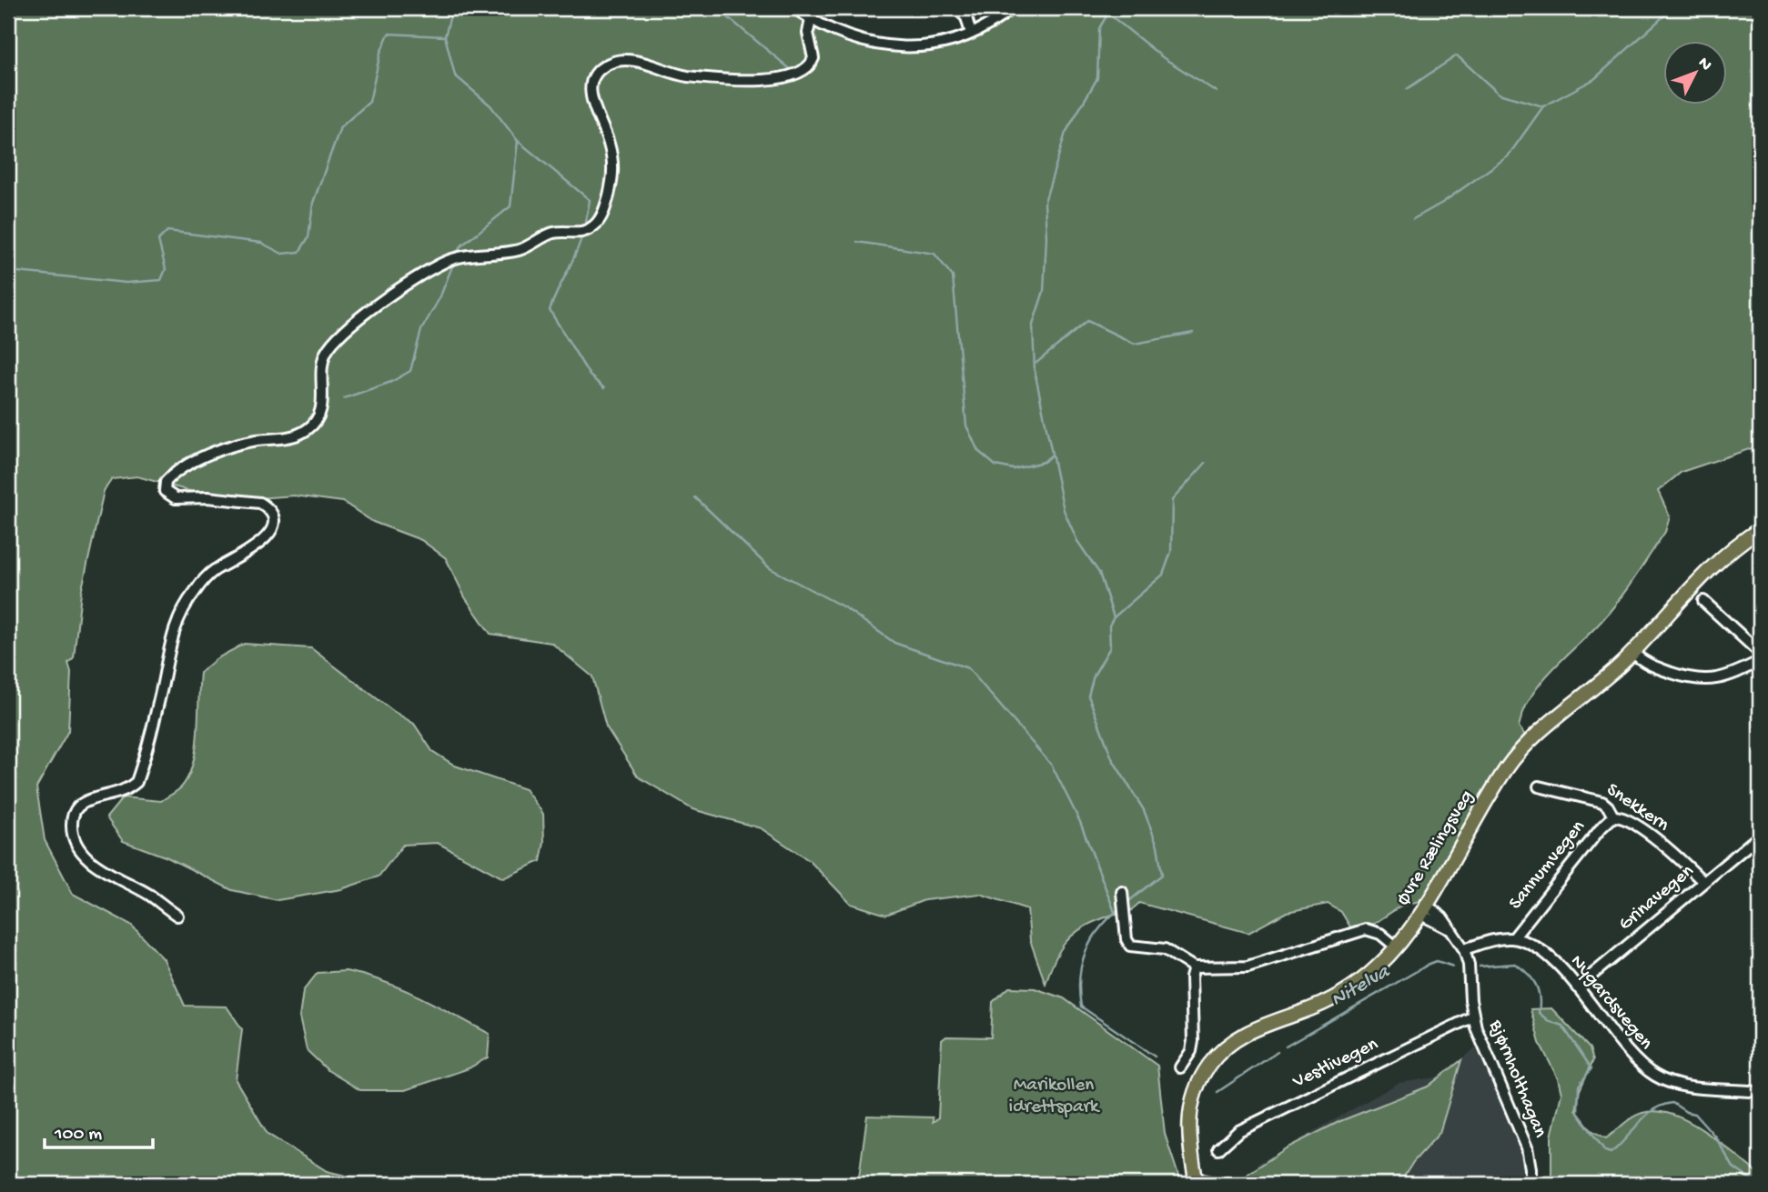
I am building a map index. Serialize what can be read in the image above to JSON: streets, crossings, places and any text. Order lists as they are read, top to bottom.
{
  "streets": {
    "main road": ["Øvre Rælingsveg"],
    "street": [
      "Snekkern",
      "Sannumvegen",
      "Grinavegen",
      "Nygardsvegen",
      "Vestlivegen",
      "Bjørnholthagan"
    ]
  },
  "crossings": [
    ["Snekkern", "Sannumvegen"],
    ["Snekkern", "Grinavegen"],
    ["Sannumvegen", "Nygardsvegen"],
    ["Grinavegen", "Nygardsvegen"],
    ["Vestlivegen", "Bjørnholthagan"]
  ],
  "water": ["Nitelva"],
  "parks": ["Marikollen idrettspark"],
  "scale_bar": "100 m",
  "north": "top right"
}
